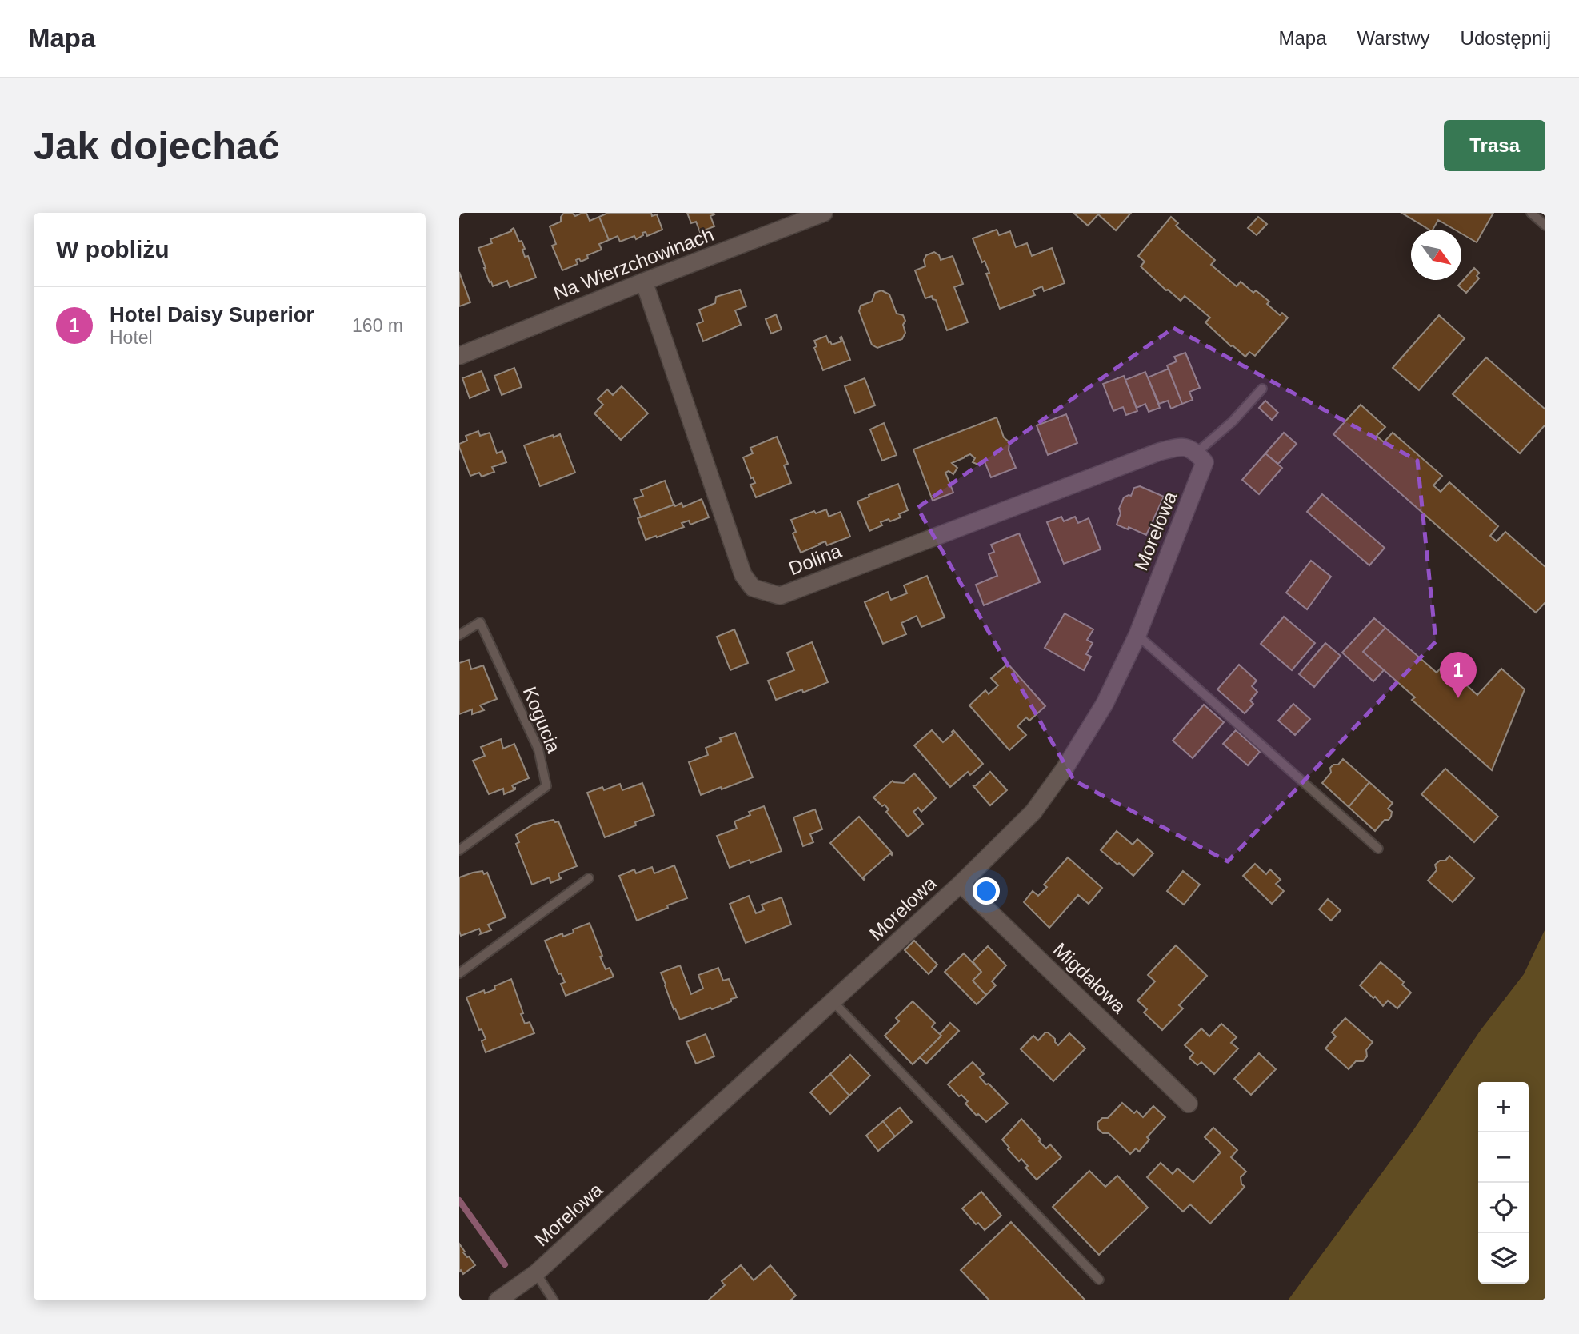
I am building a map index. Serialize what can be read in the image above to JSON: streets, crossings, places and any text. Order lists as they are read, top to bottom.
{
  "streets": {
    "street": [
      "Na Wierzchowinach",
      "Morelowa",
      "Dolina",
      "Migdałowa"
    ],
    "lane": ["Kogucia"]
  },
  "crossings": [
    ["Na Wierzchowinach", "Dolina"],
    ["Morelowa", "Dolina"],
    ["Morelowa", "Migdałowa"]
  ],
  "north": "bottom right",
  "page": {
    "header": "Mapa",
    "nav": ["Mapa", "Warstwy", "Udostępnij"],
    "buttons": "Trasa",
    "title": "Jak dojechać",
    "heading": "W pobliżu",
    "list": [
      {
        "mark": "1",
        "name": "Hotel Daisy Superior",
        "note": "Hotel",
        "value": "160 m"
      }
    ],
    "pins": "1",
    "map_buttons": ["+", "−"]
  }
}
